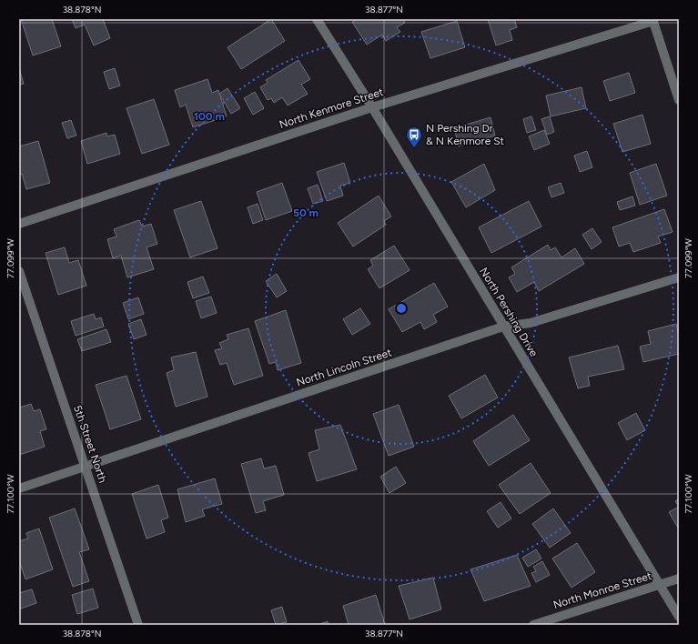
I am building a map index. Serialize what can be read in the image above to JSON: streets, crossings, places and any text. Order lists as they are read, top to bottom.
{
  "streets": {
    "street": [
      "North Kenmore Street",
      "North Pershing Drive",
      "North Lincoln Street",
      "5th Street North",
      "North Monroe Street"
    ]
  },
  "crossings": [
    ["North Kenmore Street", "North Pershing Drive"],
    ["North Pershing Drive", "North Lincoln Street"],
    ["North Pershing Drive", "North Monroe Street"],
    ["North Lincoln Street", "5th Street North"]
  ],
  "places": {
    "bus stop": ["N Pershing Dr & N Kenmore St"]
  },
  "coordinates": [
    "38.878°N",
    "38.877°N",
    "77.099°W",
    "77.100°W"
  ],
  "rings": ["100 m", "50 m"]
}
